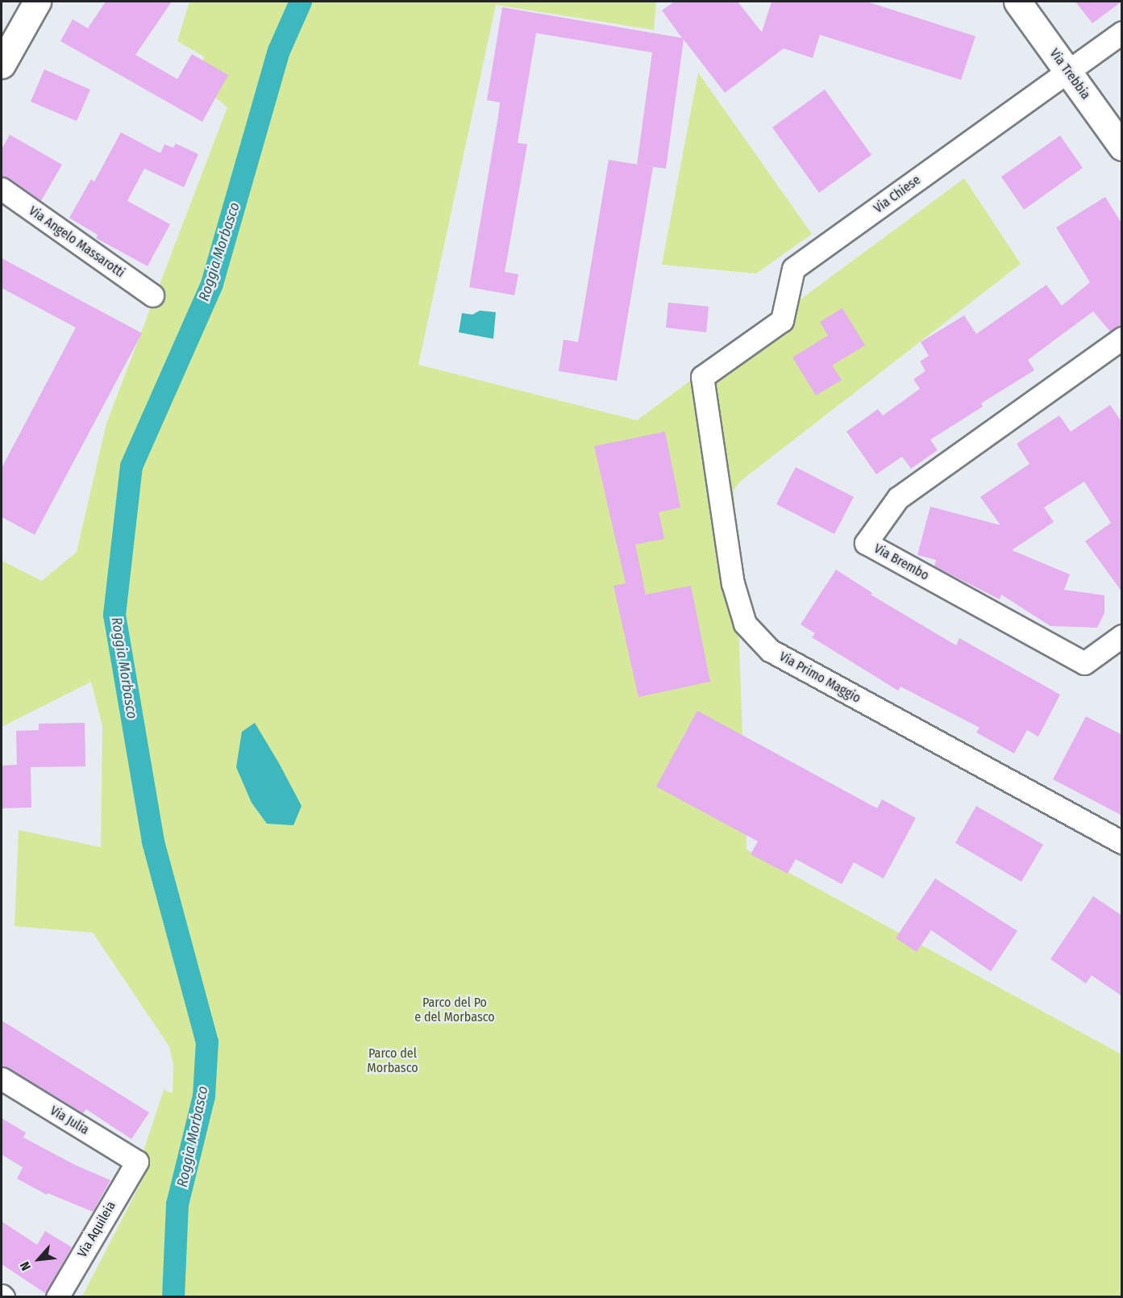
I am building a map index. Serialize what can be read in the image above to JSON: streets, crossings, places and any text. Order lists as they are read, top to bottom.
{
  "streets": {
    "street": [
      "Via Trebbia",
      "Via Chiese",
      "Via Angelo Massarotti",
      "Via Brembo",
      "Via Primo Maggio",
      "Via Julia",
      "Via Aquileia"
    ]
  },
  "crossings": [
    ["Via Trebbia", "Via Chiese"],
    ["Via Chiese", "Via Primo Maggio"],
    ["Via Julia", "Via Aquileia"]
  ],
  "water": ["Roggia Morbasco"],
  "parks": ["Parco del Po e del Morbasco", "Parco del Morbasco"],
  "north": "bottom left"
}
